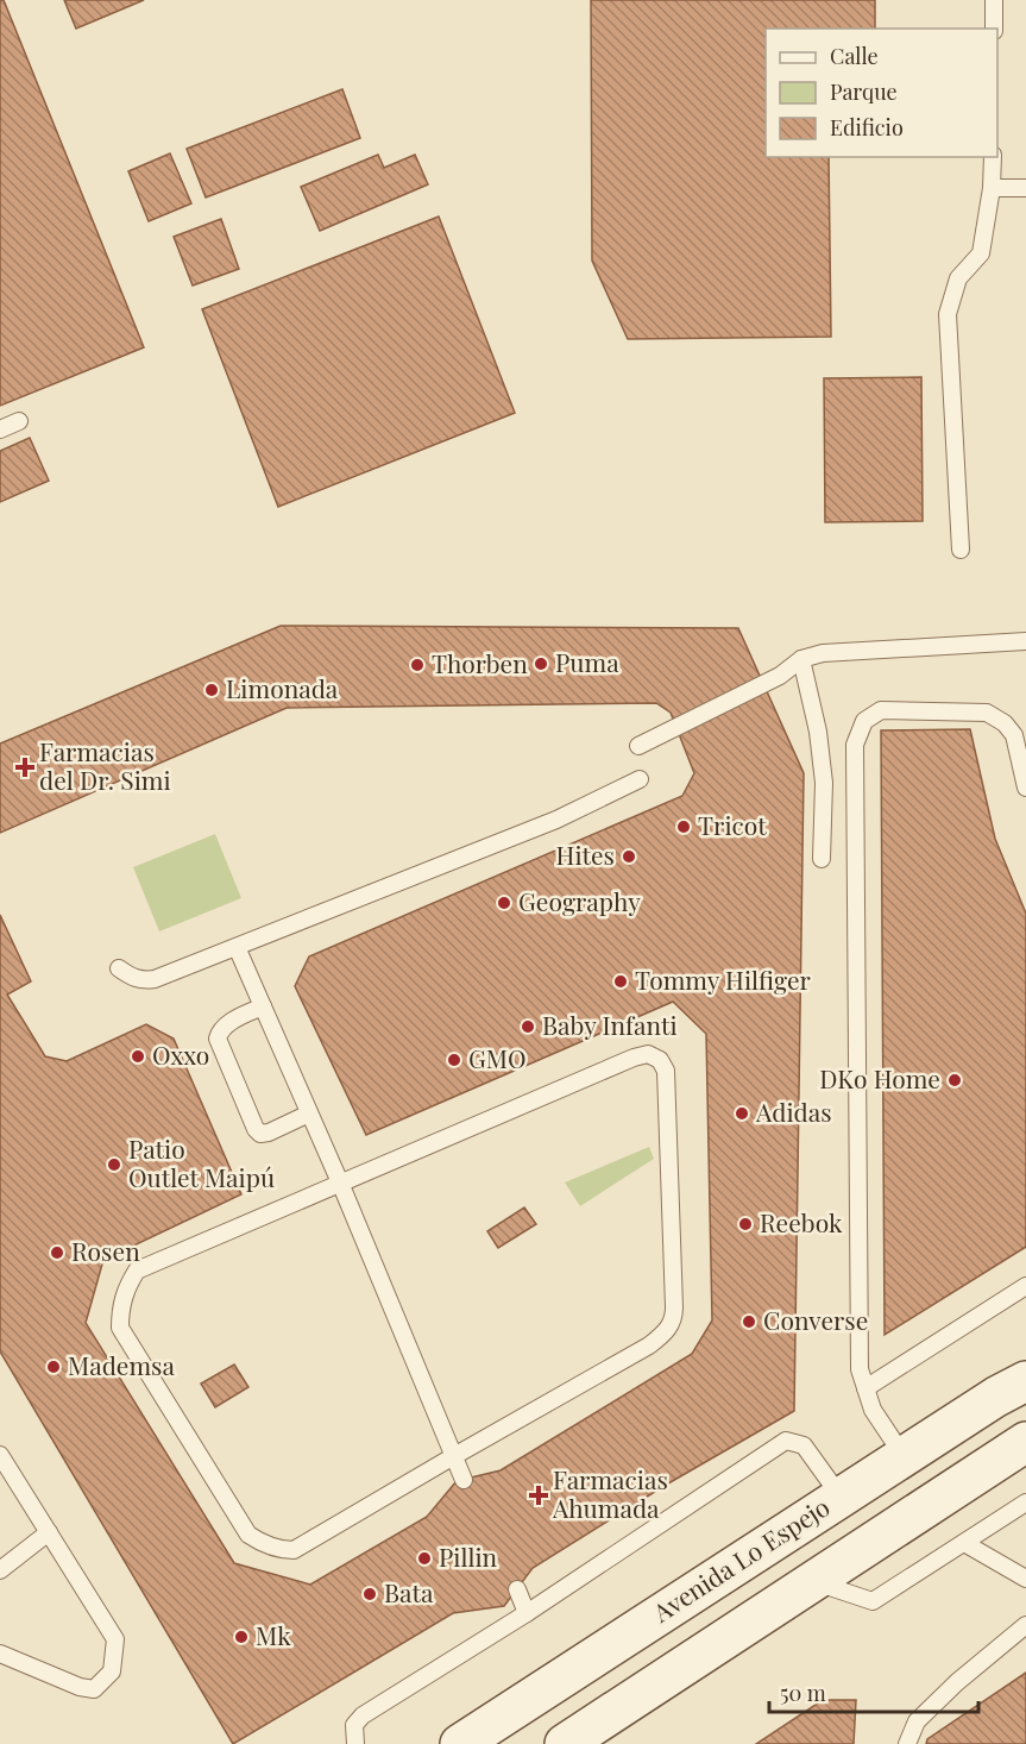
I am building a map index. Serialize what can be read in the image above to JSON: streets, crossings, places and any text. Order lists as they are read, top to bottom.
{
  "streets": {
    "main road": ["Avenida Lo Espejo"]
  },
  "places": {
    "other": [
      "Puma",
      "Thorben",
      "Limonada",
      "Tricot",
      "Hites",
      "Geography",
      "Tommy Hilfiger",
      "Baby Infanti",
      "Oxxo",
      "GMO",
      "DKo Home",
      "Adidas",
      "Patio Outlet Maipú",
      "Reebok",
      "Rosen",
      "Converse",
      "Mademsa",
      "Pillin",
      "Bata",
      "Mk"
    ],
    "health": ["Farmacias del Dr. Simi", "Farmacias Ahumada"]
  },
  "legend": ["Calle", "Parque", "Edificio"],
  "scale_bar": "50 m"
}
